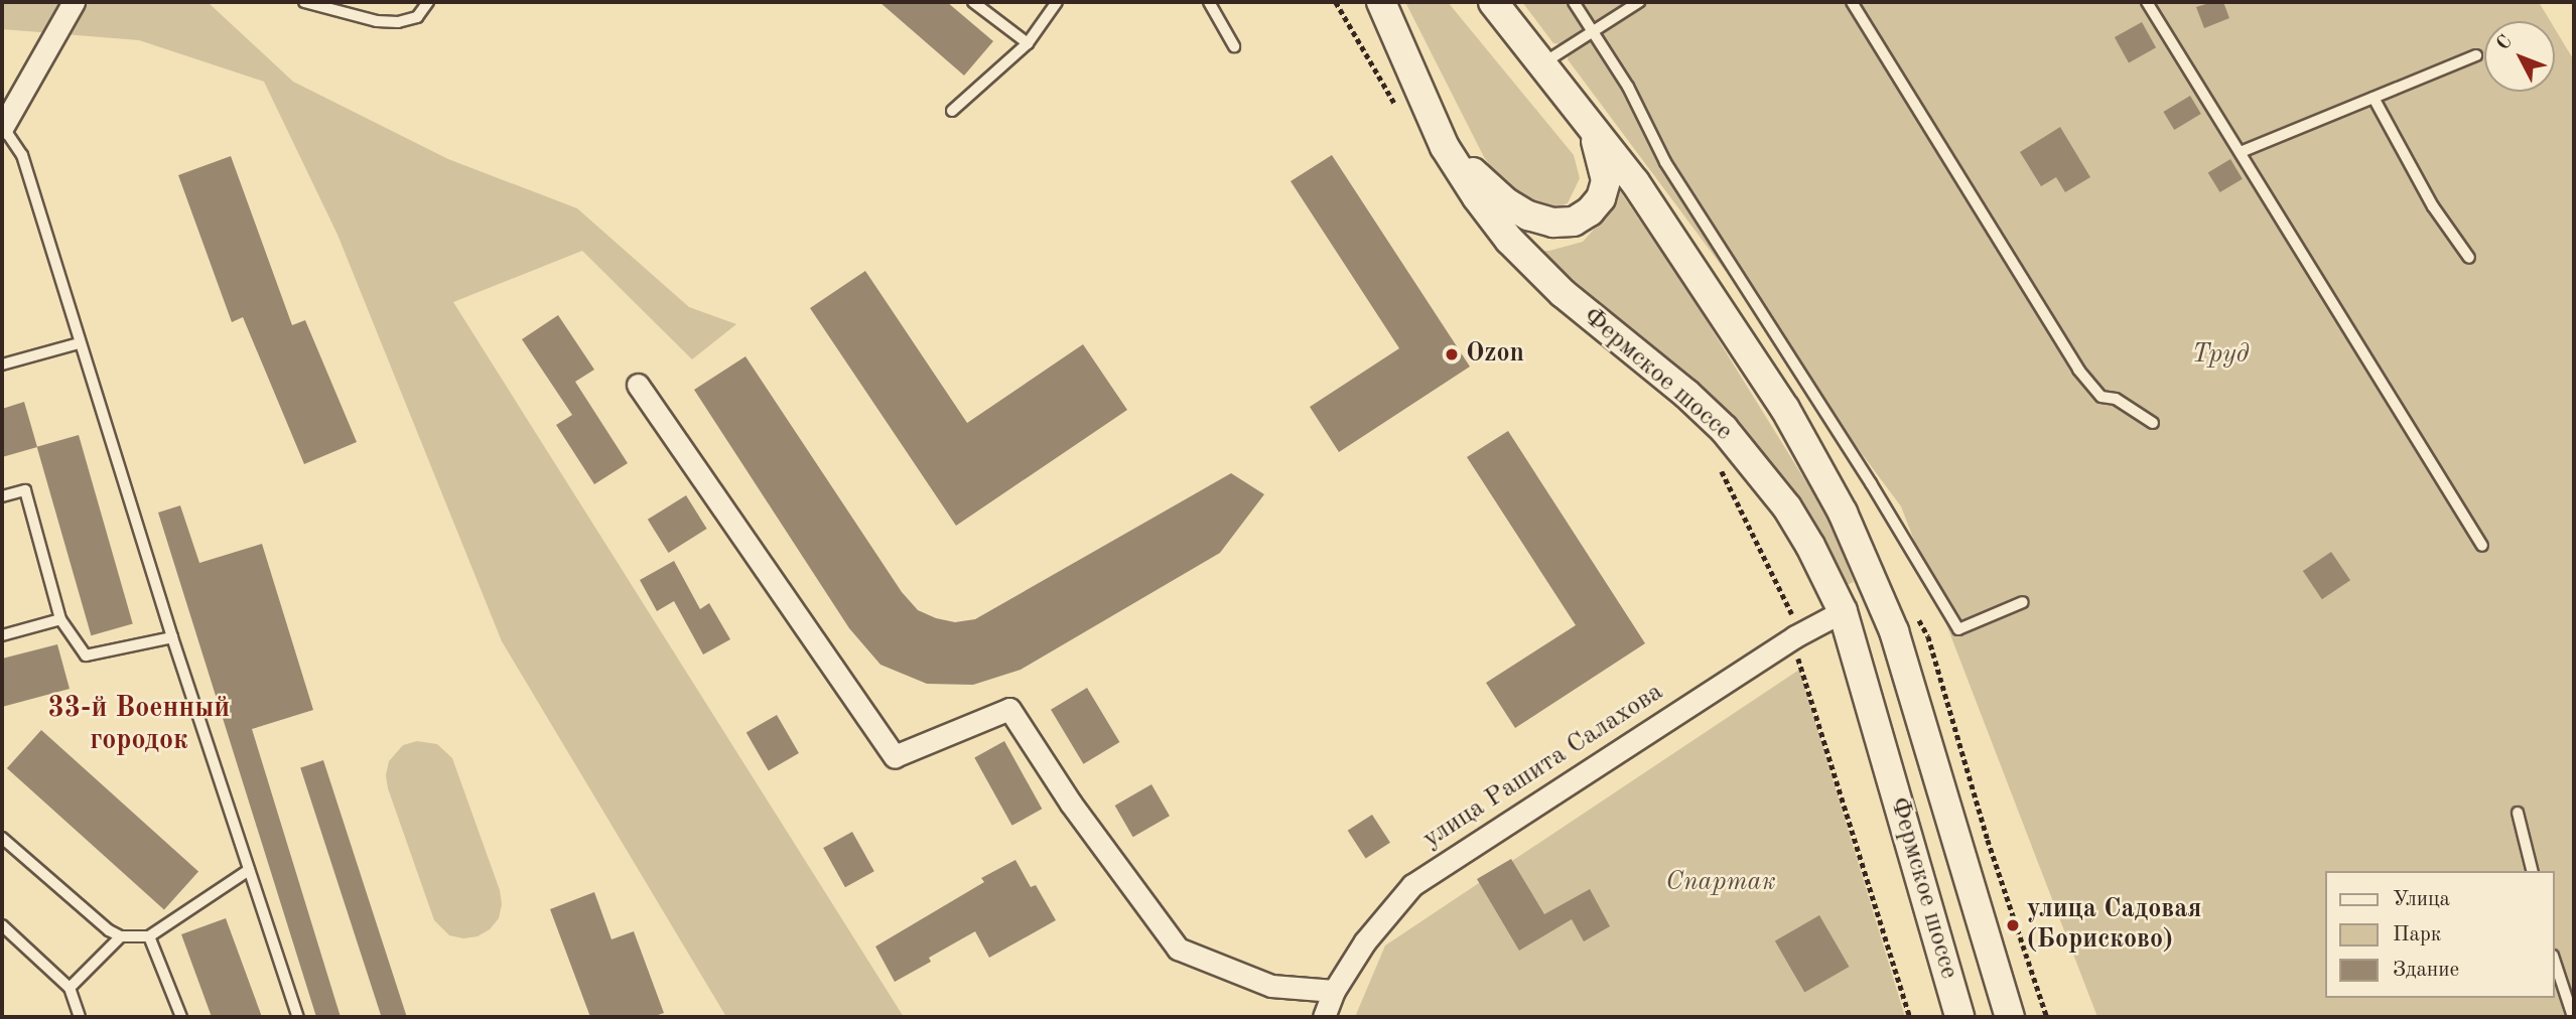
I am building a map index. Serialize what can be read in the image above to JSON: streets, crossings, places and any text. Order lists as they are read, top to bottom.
{
  "streets": {
    "main road": ["Фермское шоссе"],
    "street": ["улица Рашита Салахова"]
  },
  "crossings": [
    ["Фермское шоссе", "улица Рашита Салахова"]
  ],
  "districts": ["33-й Военный городок"],
  "parks": ["Труд", "Спартак"],
  "places": ["Ozon", "улица Садовая (Борисково)"],
  "legend": ["Улица", "Парк", "Здание"],
  "north": "top left"
}
